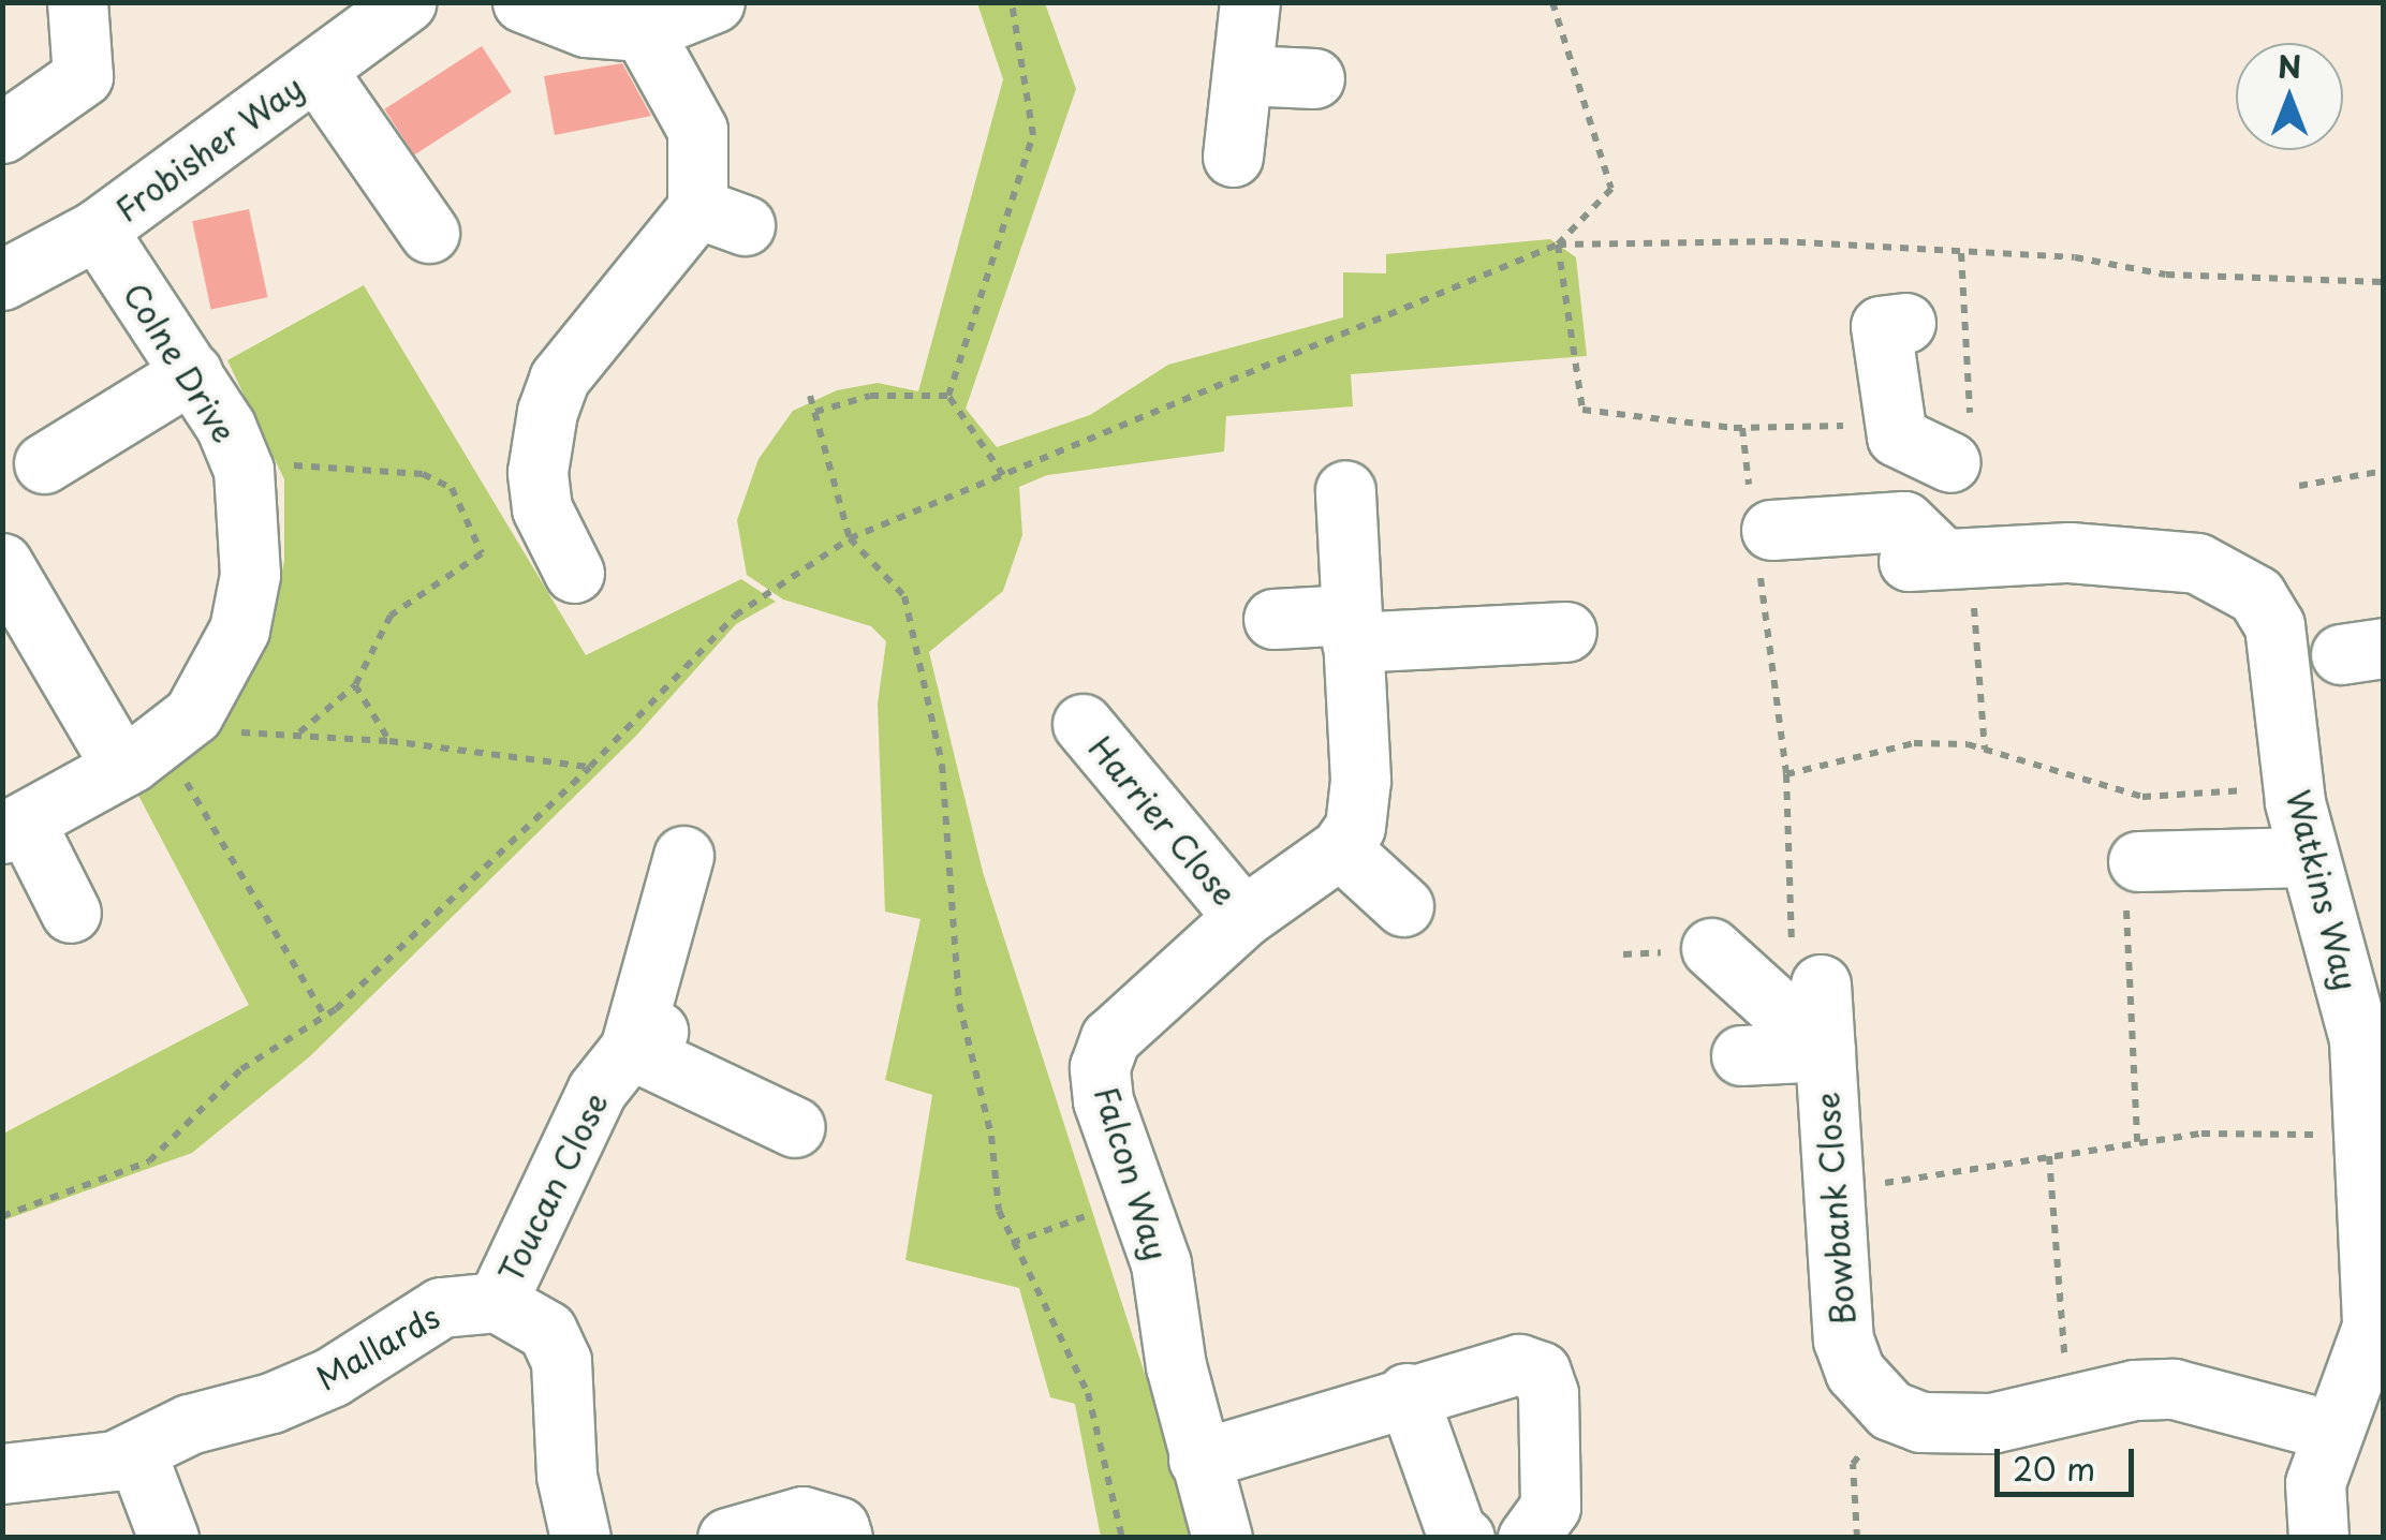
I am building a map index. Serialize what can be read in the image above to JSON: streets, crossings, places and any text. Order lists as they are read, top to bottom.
{
  "streets": {
    "street": [
      "Frobisher Way",
      "Colne Drive",
      "Harrier Close",
      "Watkins Way",
      "Falcon Way",
      "Toucan Close",
      "Bowbank Close",
      "Mallards"
    ]
  },
  "crossings": [
    ["Frobisher Way", "Colne Drive"],
    ["Harrier Close", "Falcon Way"],
    ["Toucan Close", "Mallards"]
  ],
  "scale_bar": "20 m",
  "north": "top"
}
